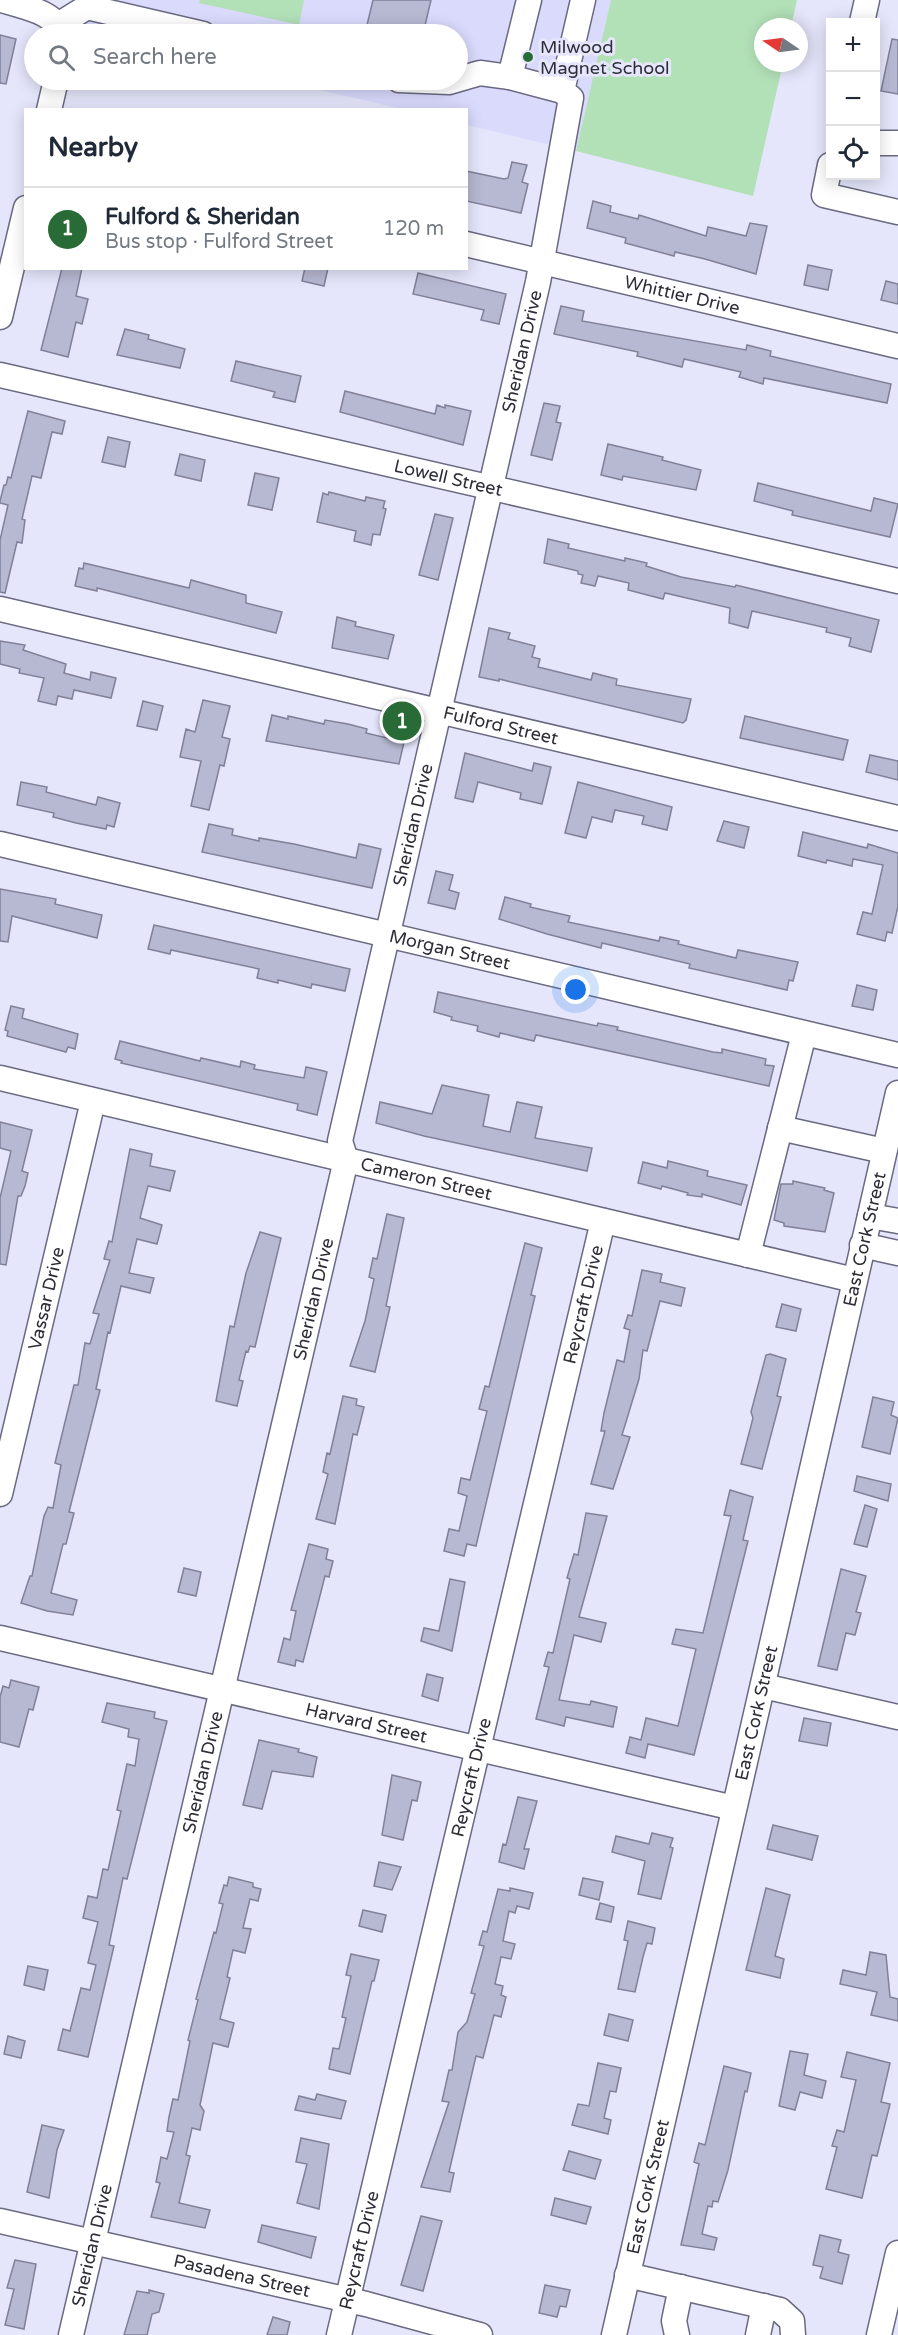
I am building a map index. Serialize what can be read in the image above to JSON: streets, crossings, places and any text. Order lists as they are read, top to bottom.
{
  "streets": {
    "street": [
      "Whittier Drive",
      "Sheridan Drive",
      "Lowell Street",
      "Fulford Street",
      "Morgan Street",
      "Cameron Street",
      "East Cork Street",
      "Vassar Drive",
      "Reycraft Drive",
      "Harvard Street",
      "Pasadena Street"
    ]
  },
  "crossings": [
    ["Whittier Drive", "Sheridan Drive"],
    ["Sheridan Drive", "Lowell Street"],
    ["Sheridan Drive", "Fulford Street"],
    ["Sheridan Drive", "Morgan Street"],
    ["Sheridan Drive", "Cameron Street"],
    ["Sheridan Drive", "Harvard Street"],
    ["Sheridan Drive", "Pasadena Street"],
    ["Cameron Street", "East Cork Street"],
    ["Cameron Street", "Vassar Drive"],
    ["Cameron Street", "Reycraft Drive"],
    ["East Cork Street", "Harvard Street"],
    ["Reycraft Drive", "Harvard Street"],
    ["Reycraft Drive", "Pasadena Street"]
  ],
  "places": ["Milwood Magnet School"],
  "north": "left",
  "page": {
    "map_buttons": ["+", "−"],
    "search": "Search here",
    "heading": "Nearby",
    "list": [
      {
        "mark": "1",
        "name": "Fulford & Sheridan",
        "note": "Bus stop · Fulford Street",
        "value": "120 m"
      }
    ],
    "pins": "1"
  }
}
